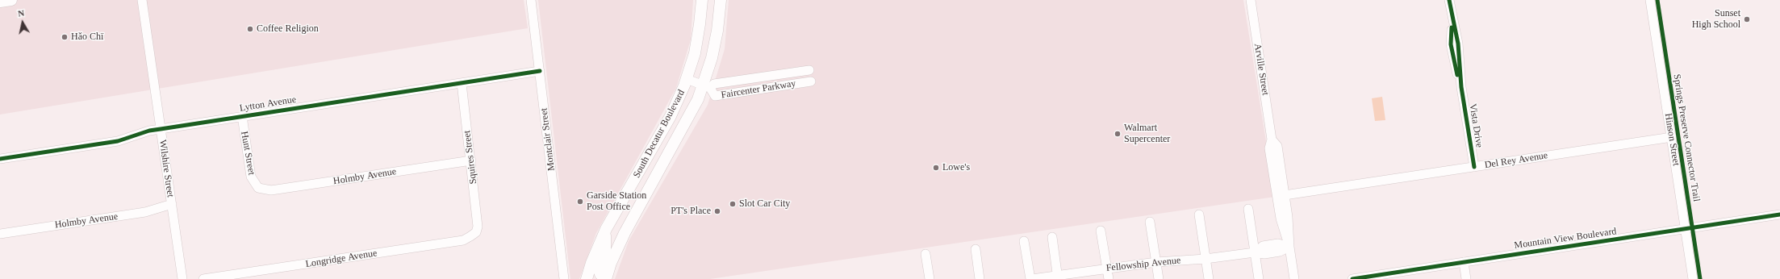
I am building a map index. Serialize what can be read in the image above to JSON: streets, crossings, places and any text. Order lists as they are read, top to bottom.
{
  "streets": {
    "main road": ["South Decatur Boulevard"],
    "street": [
      "Arville Street",
      "Faircenter Parkway",
      "Lytton Avenue",
      "Vista Drive",
      "Montclair Street",
      "Hinson Street",
      "Hunt Street",
      "Squires Street",
      "Del Rey Avenue",
      "Wilshire Street",
      "Holmby Avenue",
      "Mountain View Boulevard",
      "Longridge Avenue",
      "Fellowship Avenue"
    ],
    "cycle path": ["Springs Preserve Connector Trail"]
  },
  "crossings": [
    ["Arville Street", "Del Rey Avenue"],
    ["Arville Street", "Fellowship Avenue"],
    ["Faircenter Parkway", "South Decatur Boulevard"],
    ["Lytton Avenue", "Montclair Street"],
    ["Lytton Avenue", "Hunt Street"],
    ["Lytton Avenue", "Squires Street"],
    ["Lytton Avenue", "Wilshire Street"],
    ["Vista Drive", "Del Rey Avenue"],
    ["Hinson Street", "Del Rey Avenue"],
    ["Hinson Street", "Mountain View Boulevard"],
    ["Hunt Street", "Holmby Avenue"],
    ["Squires Street", "Holmby Avenue"],
    ["Squires Street", "Longridge Avenue"],
    ["Wilshire Street", "Holmby Avenue"]
  ],
  "places": [
    "Sunset High School",
    "Coffee Religion",
    "Hǎo Chī",
    "Walmart Supercenter",
    "Lowe's",
    "Garside Station Post Office",
    "Slot Car City",
    "PT's Place"
  ],
  "north": "top"
}
